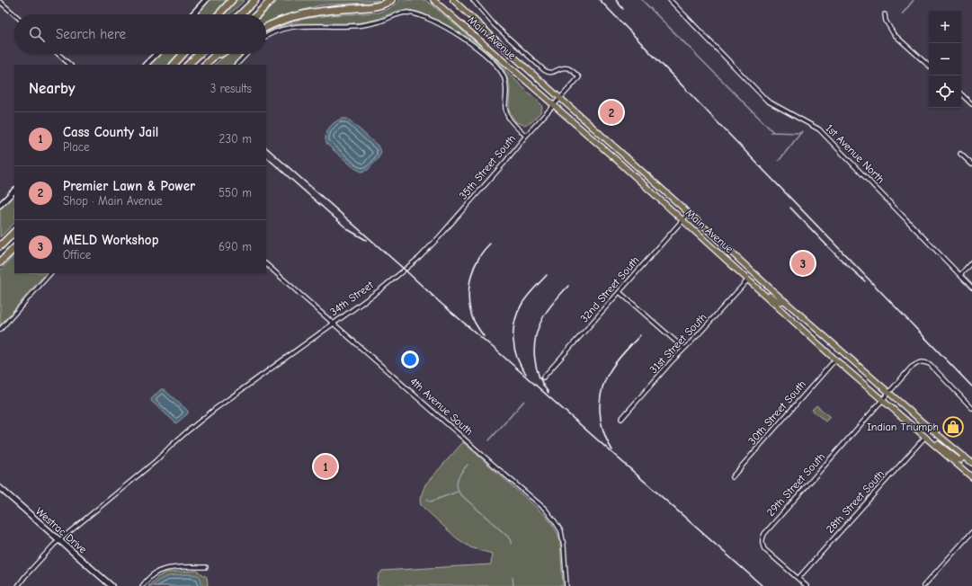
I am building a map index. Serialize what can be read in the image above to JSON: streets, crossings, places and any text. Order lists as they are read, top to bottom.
{
  "streets": {
    "main road": ["Main Avenue"],
    "street": [
      "1st Avenue North",
      "35th Street South",
      "32nd Street South",
      "34th Street",
      "31st Street South",
      "4th Avenue South",
      "30th Street South",
      "29th Street South",
      "28th Street South",
      "Westrac Drive"
    ]
  },
  "crossings": [
    ["Main Avenue", "35th Street South"],
    ["Main Avenue", "32nd Street South"],
    ["Main Avenue", "31st Street South"],
    ["Main Avenue", "30th Street South"],
    ["Main Avenue", "29th Street South"],
    ["Main Avenue", "28th Street South"],
    ["35th Street South", "34th Street"],
    ["34th Street", "4th Avenue South"],
    ["34th Street", "Westrac Drive"],
    ["29th Street South", "28th Street South"]
  ],
  "places": {
    "shop": ["Indian Triumph"]
  },
  "page": {
    "map_buttons": ["+", "−"],
    "search": "Search here",
    "heading": ["Nearby", "3 results"],
    "pins": ["2", "3", "1"],
    "list": [
      {
        "mark": "1",
        "name": "Cass County Jail",
        "note": "Place",
        "value": "230 m"
      },
      {
        "mark": "2",
        "name": "Premier Lawn & Power",
        "note": "Shop · Main Avenue",
        "value": "550 m"
      },
      {
        "mark": "3",
        "name": "MELD Workshop",
        "note": "Office",
        "value": "690 m"
      }
    ]
  }
}
